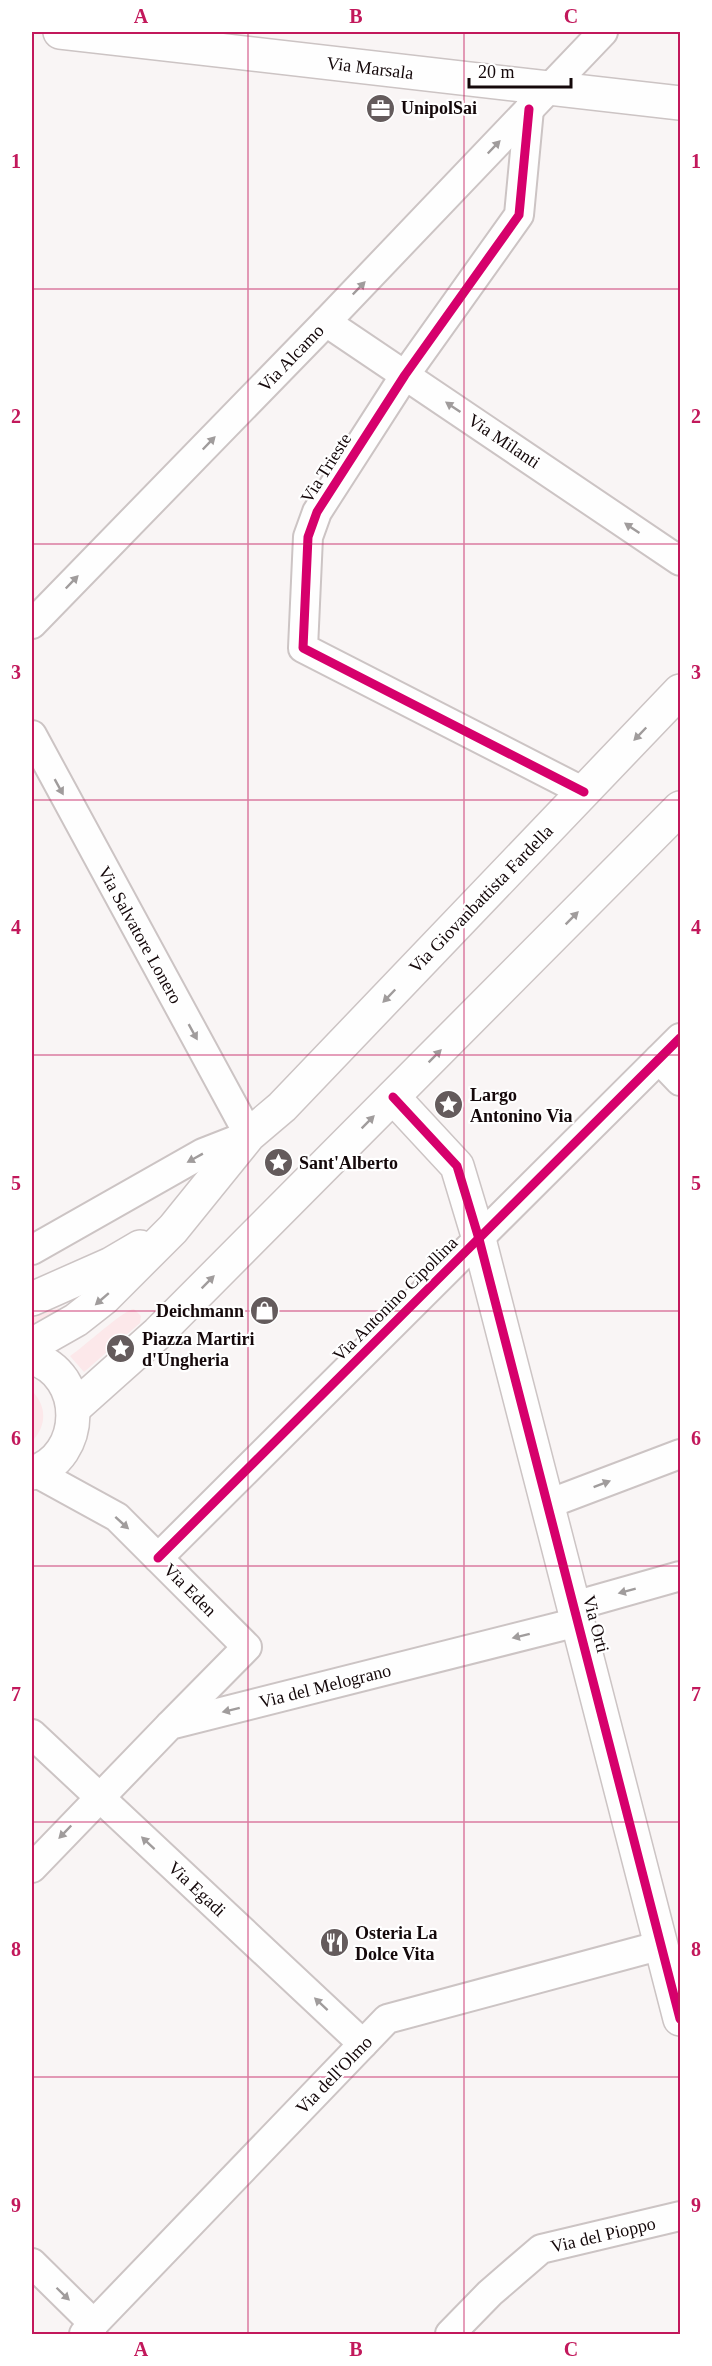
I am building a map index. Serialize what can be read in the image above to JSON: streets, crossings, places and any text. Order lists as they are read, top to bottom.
{
  "streets": {
    "main road": ["Via Marsala", "Via Giovanbattista Fardella", "Via Orti"],
    "street": [
      "Via Alcamo",
      "Via Milanti",
      "Via Trieste",
      "Via Salvatore Lonero",
      "Via Antonino Cipollina",
      "Via Eden",
      "Via del Melograno",
      "Via Egadi",
      "Via dell'Olmo",
      "Via del Pioppo"
    ]
  },
  "crossings": [
    ["Via Marsala", "Via Alcamo"],
    ["Via Marsala", "Via Trieste"],
    ["Via Alcamo", "Via Milanti"],
    ["Via Alcamo", "Via Trieste"],
    ["Via Milanti", "Via Trieste"],
    ["Via Trieste", "Via Giovanbattista Fardella"],
    ["Via Giovanbattista Fardella", "Via Salvatore Lonero"],
    ["Via Antonino Cipollina", "Via Eden"],
    ["Via Antonino Cipollina", "Via Orti"],
    ["Via Eden", "Via del Melograno"],
    ["Via Orti", "Via del Melograno"],
    ["Via Orti", "Via dell'Olmo"],
    ["Via Egadi", "Via dell'Olmo"]
  ],
  "one_way": [
    "Via Alcamo",
    "Via Milanti",
    "Via Salvatore Lonero",
    "Via Eden",
    "Via del Melograno",
    "Via Egadi"
  ],
  "places": {
    "office": ["UnipolSai"],
    "place": ["Largo Antonino Via", "Sant'Alberto", "Piazza Martiri d'Ungheria"],
    "shop": ["Deichmann"],
    "restaurant": ["Osteria La Dolce Vita"]
  },
  "scale_bar": "20 m",
  "grid": {
    "columns": ["A", "B", "C"],
    "rows": [
      "1",
      "2",
      "3",
      "4",
      "5",
      "6",
      "7",
      "8",
      "9"
    ]
  }
}
